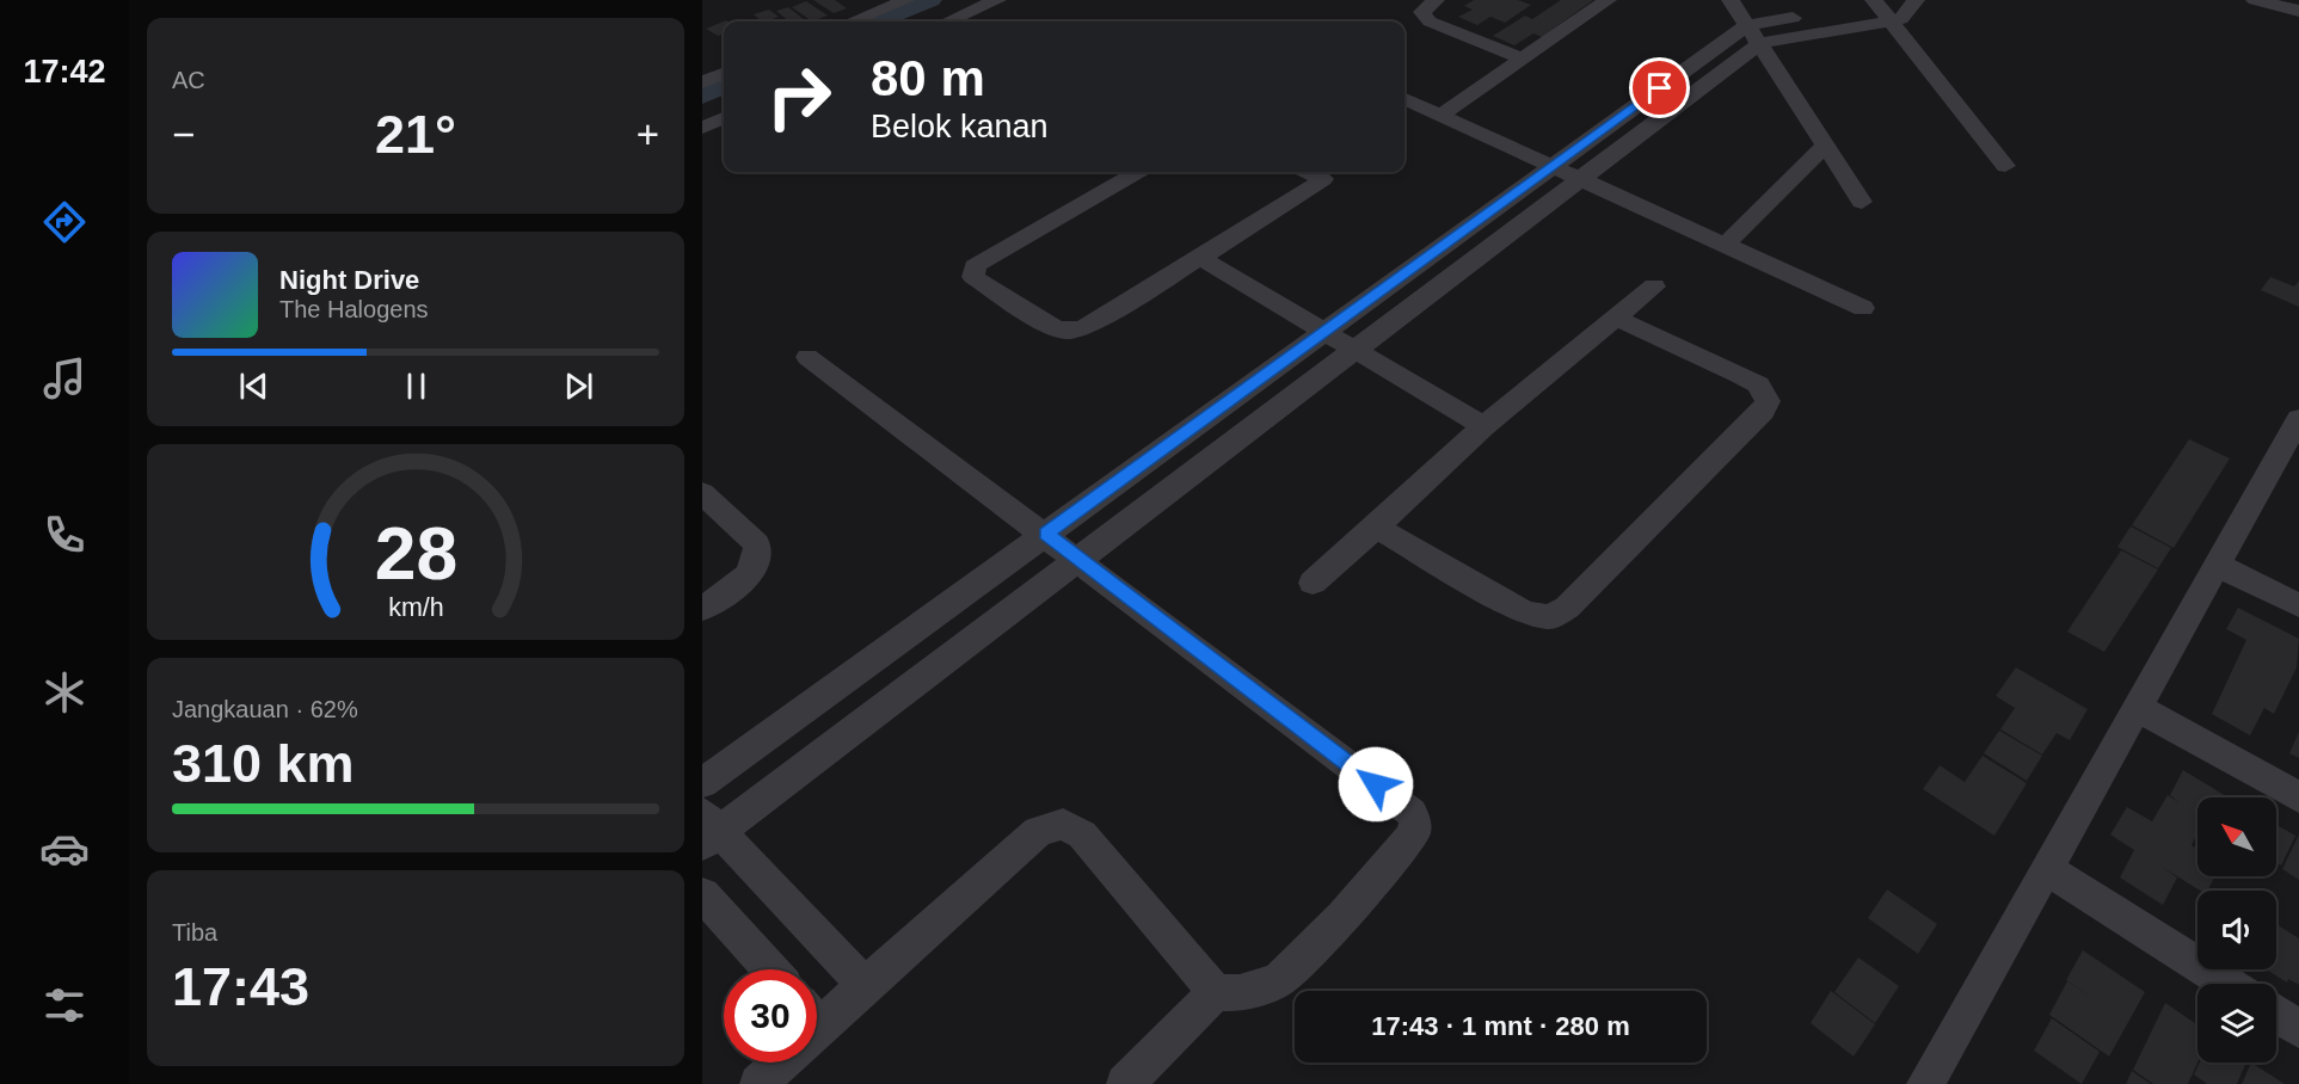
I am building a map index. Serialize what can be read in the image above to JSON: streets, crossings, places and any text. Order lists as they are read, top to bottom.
{
  "north": "top left",
  "page": {
    "tabs": "17:42",
    "tile": [
      "AC",
      ["Jangkauan · 62%", "310 km"],
      ["Tiba", "17:43"]
    ],
    "turn": ["80 m", "Belok kanan"],
    "heat": ["−", "21°", "+"],
    "song": ["Night Drive", "The Halogens"],
    "limit": "30",
    "trip": "17:43 · 1 mnt · 280 m",
    "gauge": ["28", "km/h"]
  }
}
